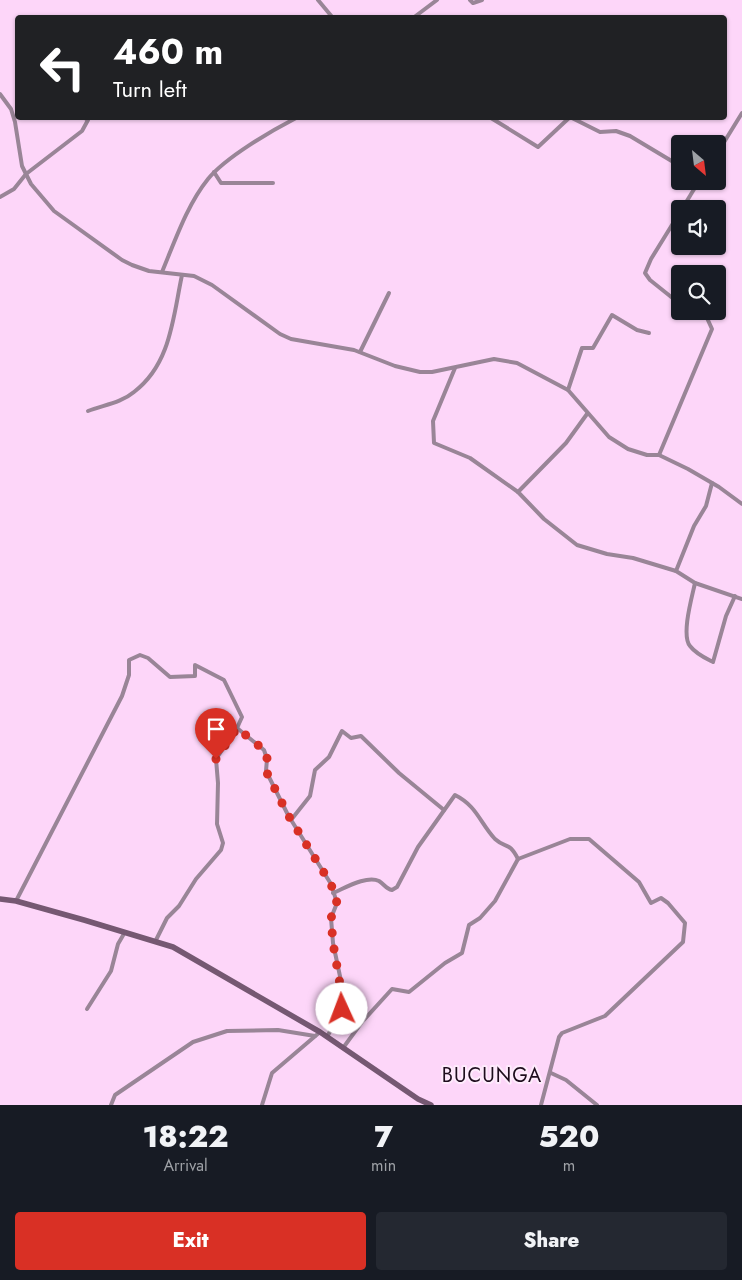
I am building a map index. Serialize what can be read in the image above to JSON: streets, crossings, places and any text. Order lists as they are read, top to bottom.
{
  "districts": ["BUCUNGA"],
  "north": "bottom right",
  "page": {
    "turn": ["460 m", "Turn left"],
    "eta": [
      "18:22",
      "Arrival",
      "7",
      "min",
      "520",
      "m"
    ],
    "buttons": ["Exit", "Share"]
  }
}
